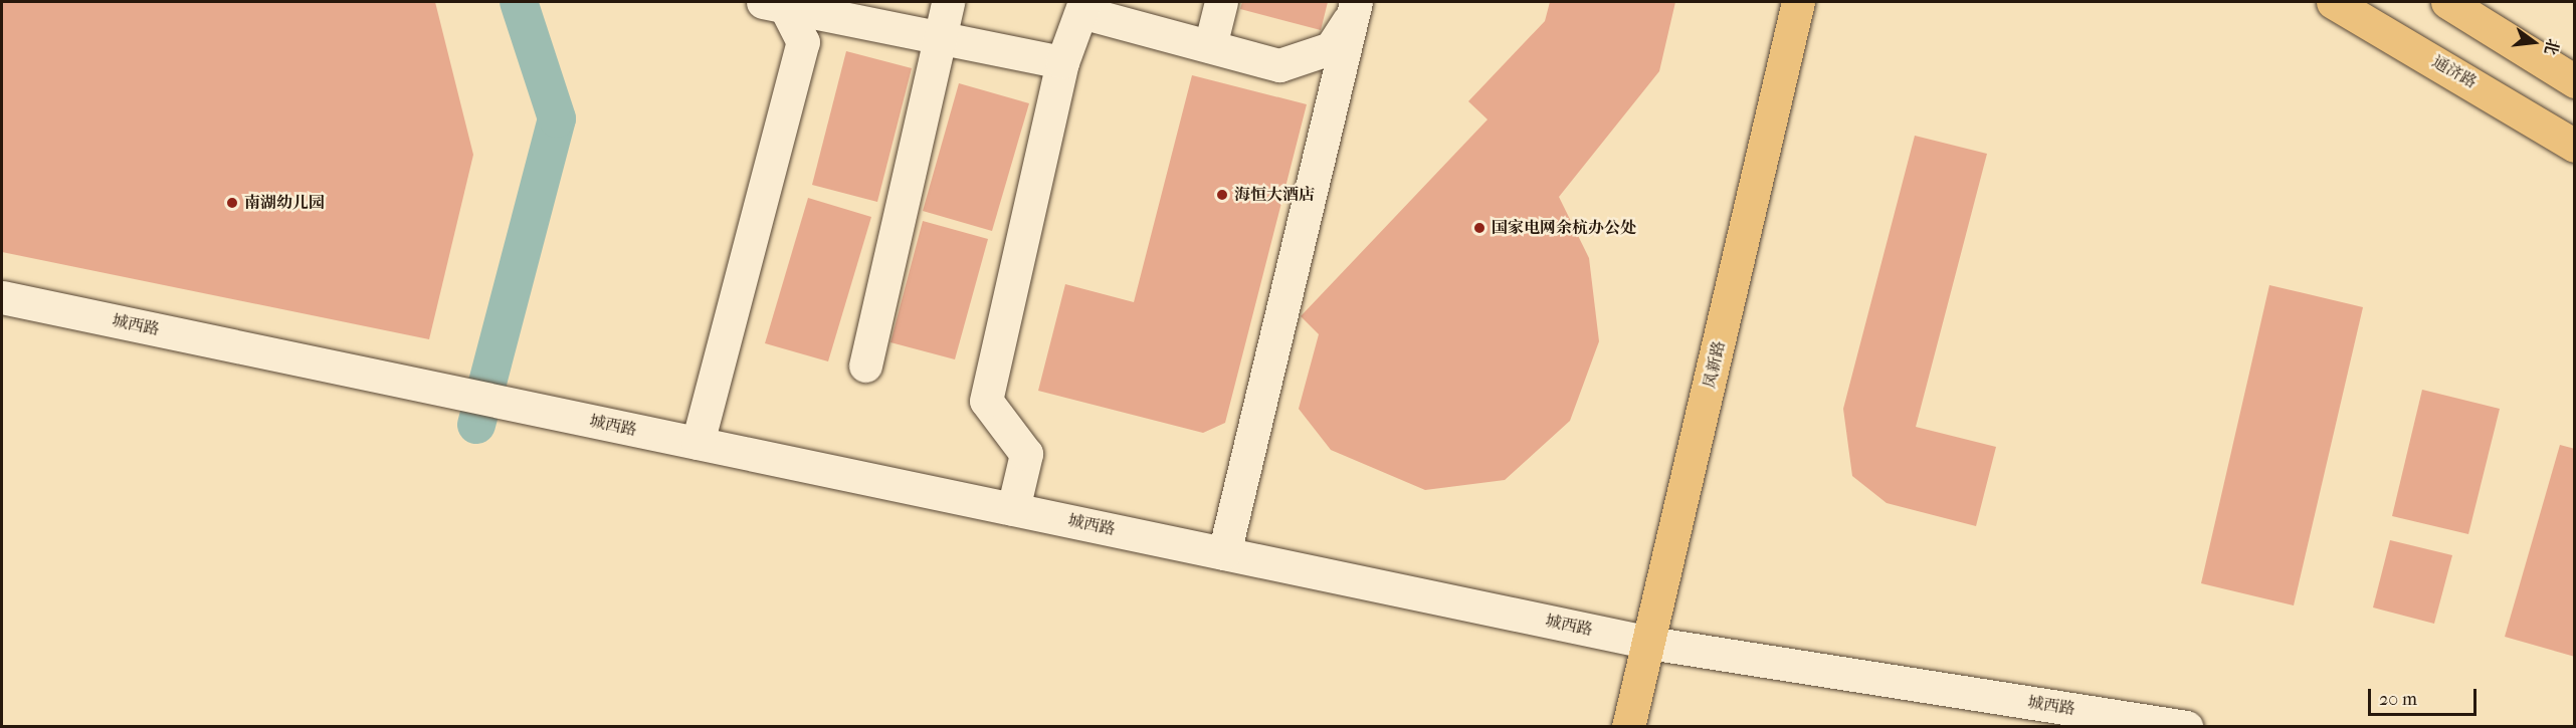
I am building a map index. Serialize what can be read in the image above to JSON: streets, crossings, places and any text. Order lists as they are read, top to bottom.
{
  "streets": {
    "main road": ["通济路", "凤新路"],
    "street": ["城西路"]
  },
  "crossings": [
    ["城西路", "凤新路"]
  ],
  "places": ["海恒大酒店", "南湖幼儿园", "国家电网余杭办公处"],
  "scale_bar": "20 m",
  "north": "right"
}
